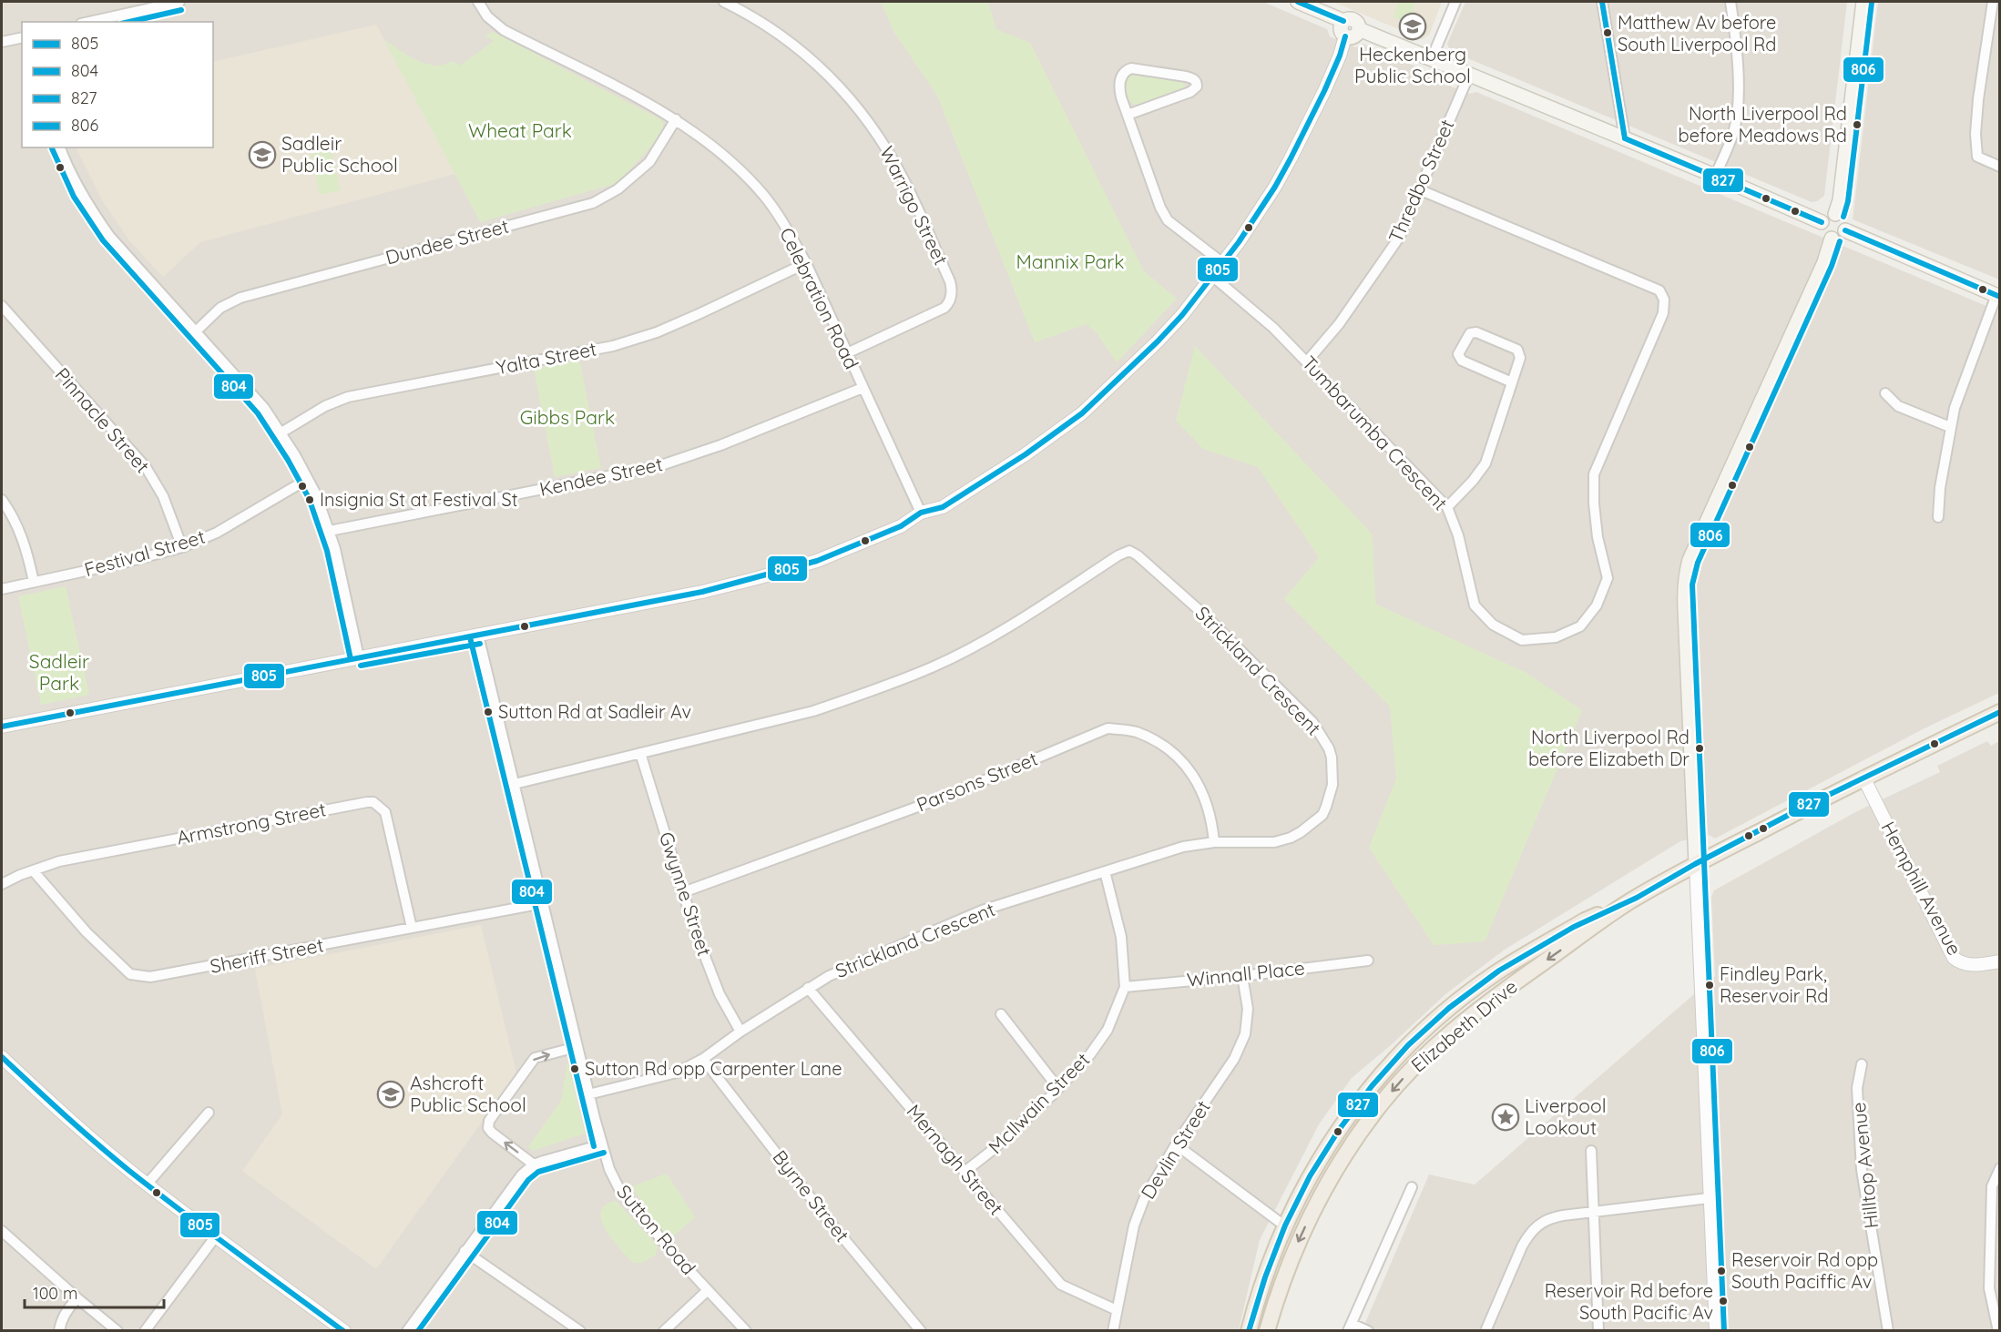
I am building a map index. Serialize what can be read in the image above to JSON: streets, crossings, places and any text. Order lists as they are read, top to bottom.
{
  "streets": {
    "main road": ["Elizabeth Drive"],
    "street": [
      "Thredbo Street",
      "Warrigo Street",
      "Dundee Street",
      "Celebration Road",
      "Yalta Street",
      "Pinnacle Street",
      "Tumbarumba Crescent",
      "Kendee Street",
      "Festival Street",
      "Strickland Crescent",
      "Parsons Street",
      "Armstrong Street",
      "Hemphill Avenue",
      "Gwynne Street",
      "Sheriff Street",
      "Winnall Place",
      "McIlwain Street",
      "Devlin Street",
      "Mernagh Street",
      "Hilltop Avenue",
      "Byrne Street",
      "Sutton Road"
    ]
  },
  "crossings": [
    ["Thredbo Street", "Tumbarumba Crescent"],
    ["Warrigo Street", "Celebration Road"],
    ["Dundee Street", "Celebration Road"],
    ["Celebration Road", "Yalta Street"],
    ["Celebration Road", "Kendee Street"],
    ["Pinnacle Street", "Festival Street"],
    ["Strickland Crescent", "Parsons Street"],
    ["Strickland Crescent", "Gwynne Street"],
    ["Strickland Crescent", "McIlwain Street"],
    ["Strickland Crescent", "Mernagh Street"],
    ["Strickland Crescent", "Byrne Street"],
    ["Strickland Crescent", "Sutton Road"],
    ["Parsons Street", "Gwynne Street"],
    ["Armstrong Street", "Sheriff Street"],
    ["Hemphill Avenue", "Elizabeth Drive"],
    ["Sheriff Street", "Sutton Road"],
    ["Winnall Place", "McIlwain Street"],
    ["Winnall Place", "Devlin Street"],
    ["McIlwain Street", "Mernagh Street"],
    ["Devlin Street", "Mernagh Street"]
  ],
  "parks": [
    "Wheat Park",
    "Mannix Park",
    "Gibbs Park",
    "Sadleir Park"
  ],
  "places": {
    "school or university": ["Heckenberg Public School", "Sadleir Public School", "Ashcroft Public School"],
    "other": [
      "Matthew Av before South Liverpool Rd",
      "North Liverpool Rd before Meadows Rd",
      "Insignia St at Festival St",
      "Sutton Rd at Sadleir Av",
      "North Liverpool Rd before Elizabeth Dr",
      "Findley Park, Reservoir Rd",
      "Sutton Rd opp Carpenter Lane",
      "Reservoir Rd opp South Paciffic Av",
      "Reservoir Rd before South Pacific Av"
    ],
    "place": ["Liverpool Lookout"]
  },
  "lines": [
    "transit line 805",
    "transit line 827",
    "transit line 806",
    "transit line 804"
  ],
  "legend": [
    "805",
    "804",
    "827",
    "806"
  ],
  "scale_bar": "100 m"
}
